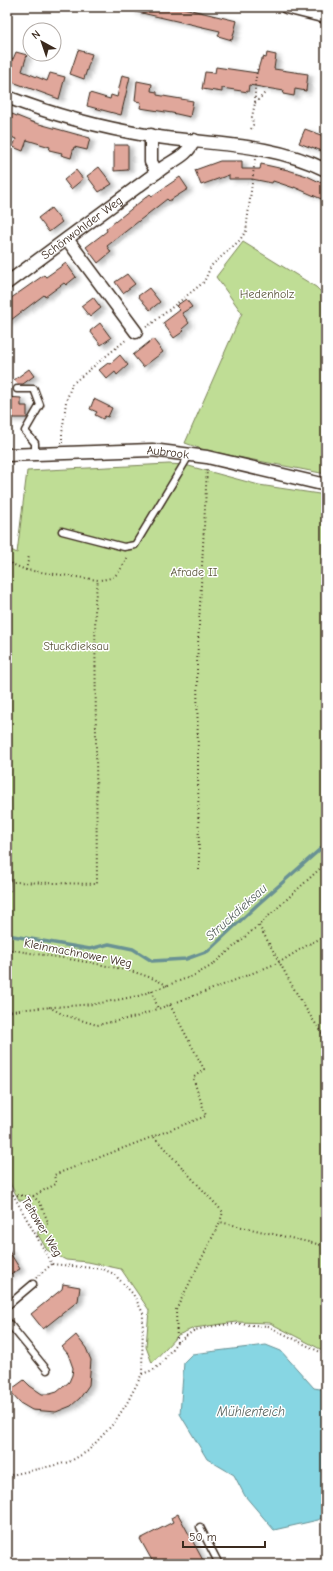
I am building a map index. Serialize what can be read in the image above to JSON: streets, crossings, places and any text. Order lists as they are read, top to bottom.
{
  "streets": {
    "street": ["Schönwohlder Weg", "Aubrook"],
    "path": ["Kleinmachnower Weg", "Teltower Weg"]
  },
  "water": ["Struckdieksau", "Mühlenteich"],
  "parks": ["Hedenholz", "Afrade II", "Stuckdieksau"],
  "scale_bar": "50 m",
  "north": "top left"
}
